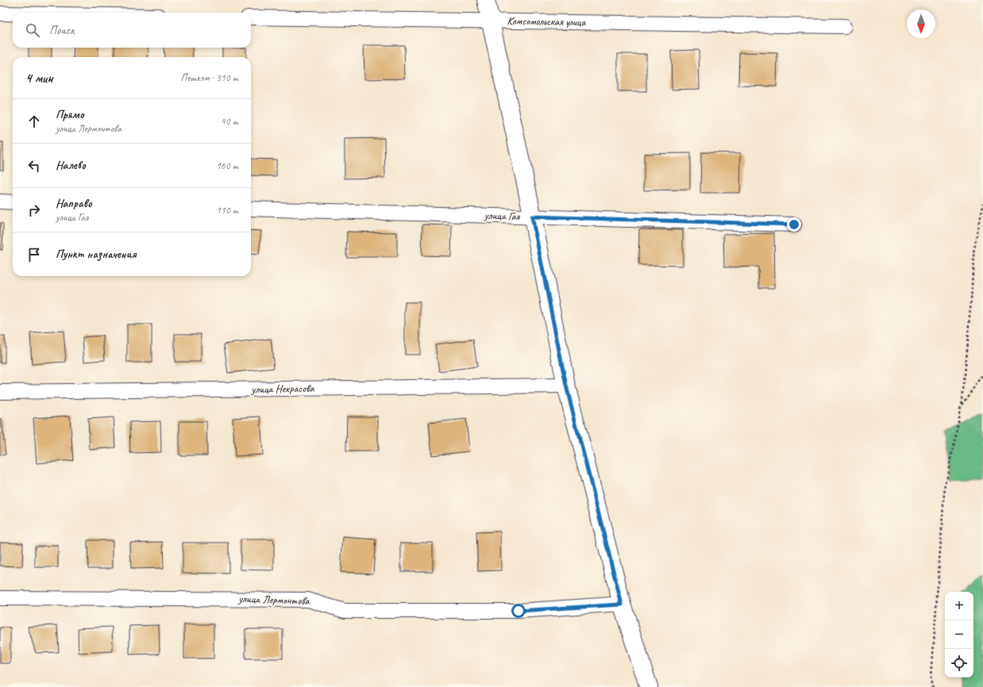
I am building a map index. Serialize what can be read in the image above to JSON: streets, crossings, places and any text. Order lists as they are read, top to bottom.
{
  "streets": {
    "street": [
      "Комсомольская улица",
      "улица Гая",
      "улица Некрасова",
      "улица Лермонтова"
    ]
  },
  "north": "bottom",
  "page": {
    "search": "Поиск",
    "heading": ["4 мин", "Пешком · 310 m"],
    "list": [
      ["Прямо", "улица Лермонтова", "40 m"],
      ["Налево", "160 m"],
      ["Направо", "улица Гая", "110 m"],
      "Пункт назначения"
    ],
    "map_buttons": ["+", "−"]
  }
}
